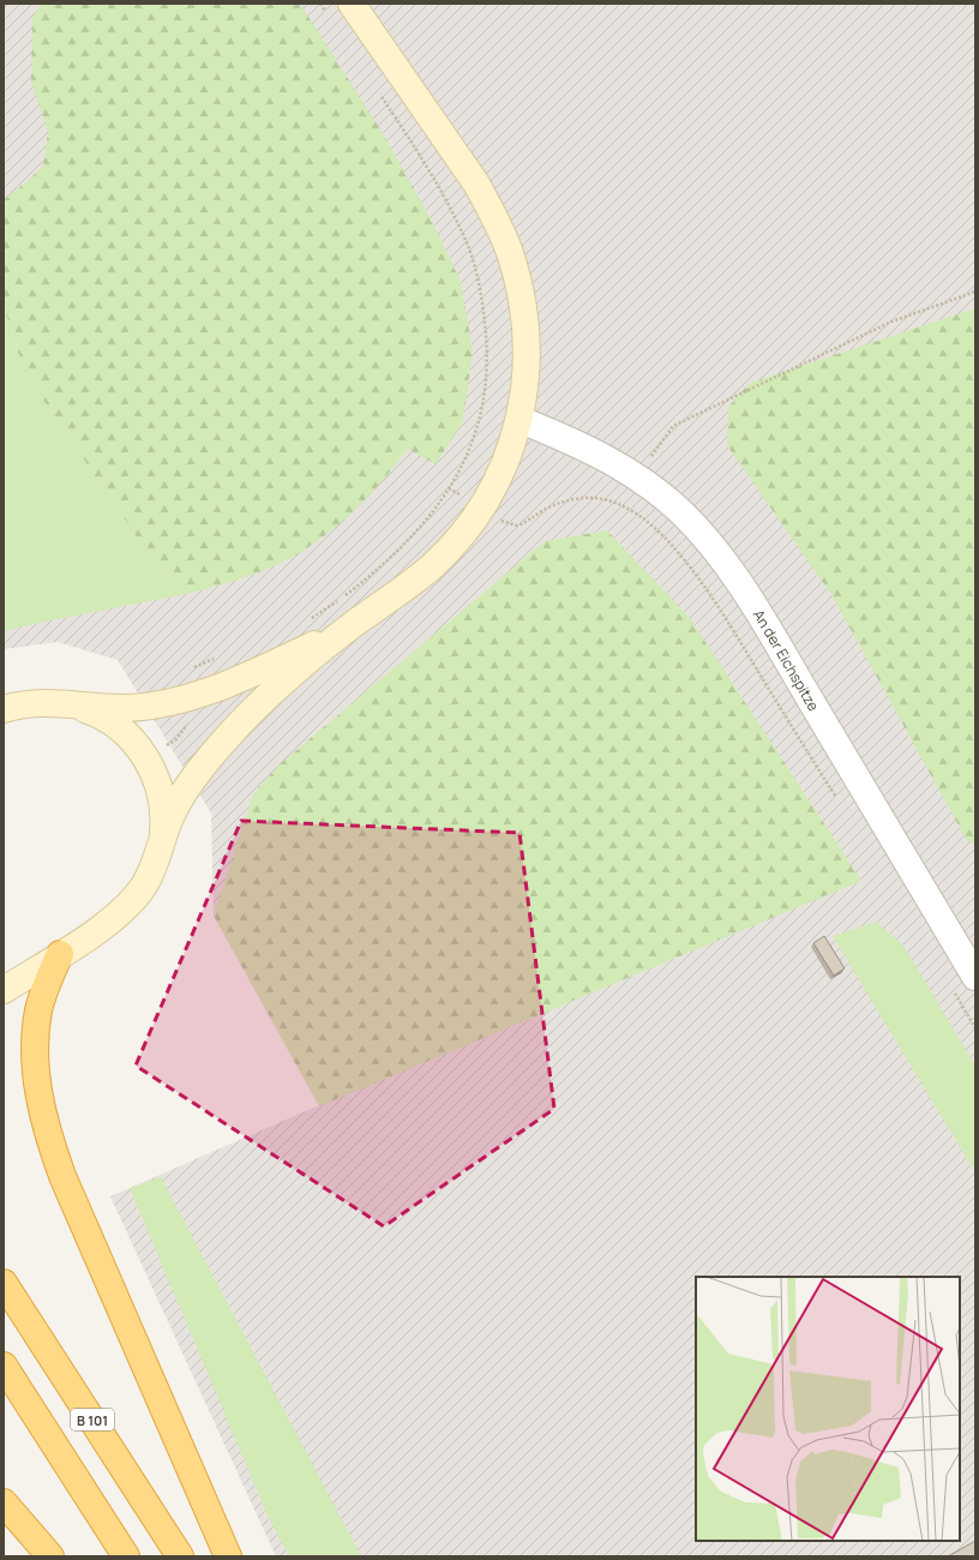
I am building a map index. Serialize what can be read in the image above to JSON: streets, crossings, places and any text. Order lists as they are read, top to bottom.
{
  "streets": {
    "highway": ["B 101"],
    "street": ["An der Eichspitze"]
  }
}
